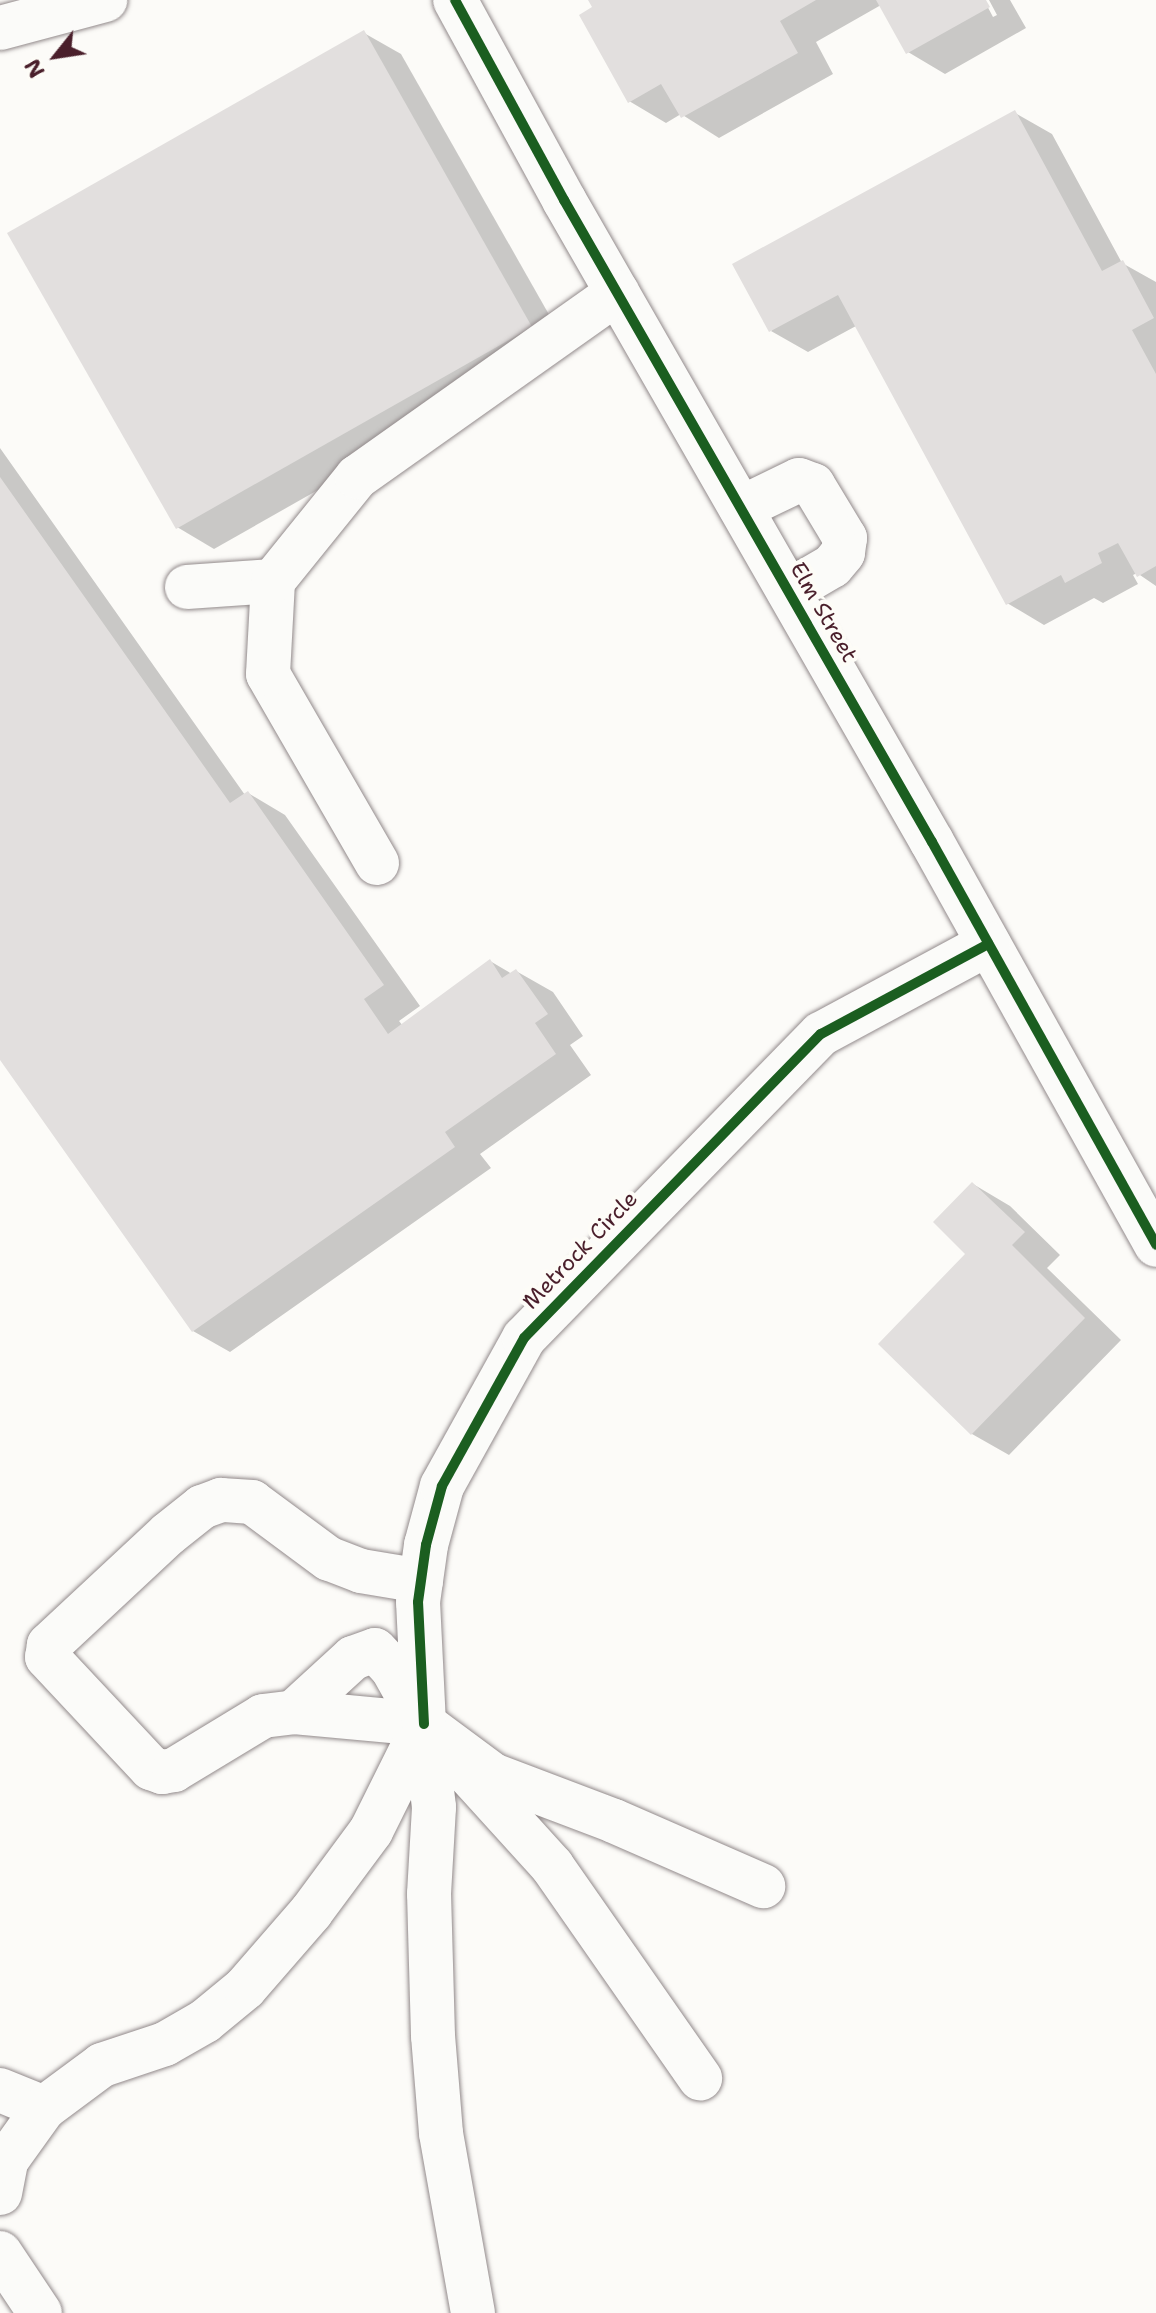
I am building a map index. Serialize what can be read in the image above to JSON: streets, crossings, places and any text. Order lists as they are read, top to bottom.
{
  "streets": {
    "street": ["Elm Street", "Metrock Circle"]
  },
  "crossings": [
    ["Elm Street", "Metrock Circle"]
  ],
  "north": "bottom left"
}
